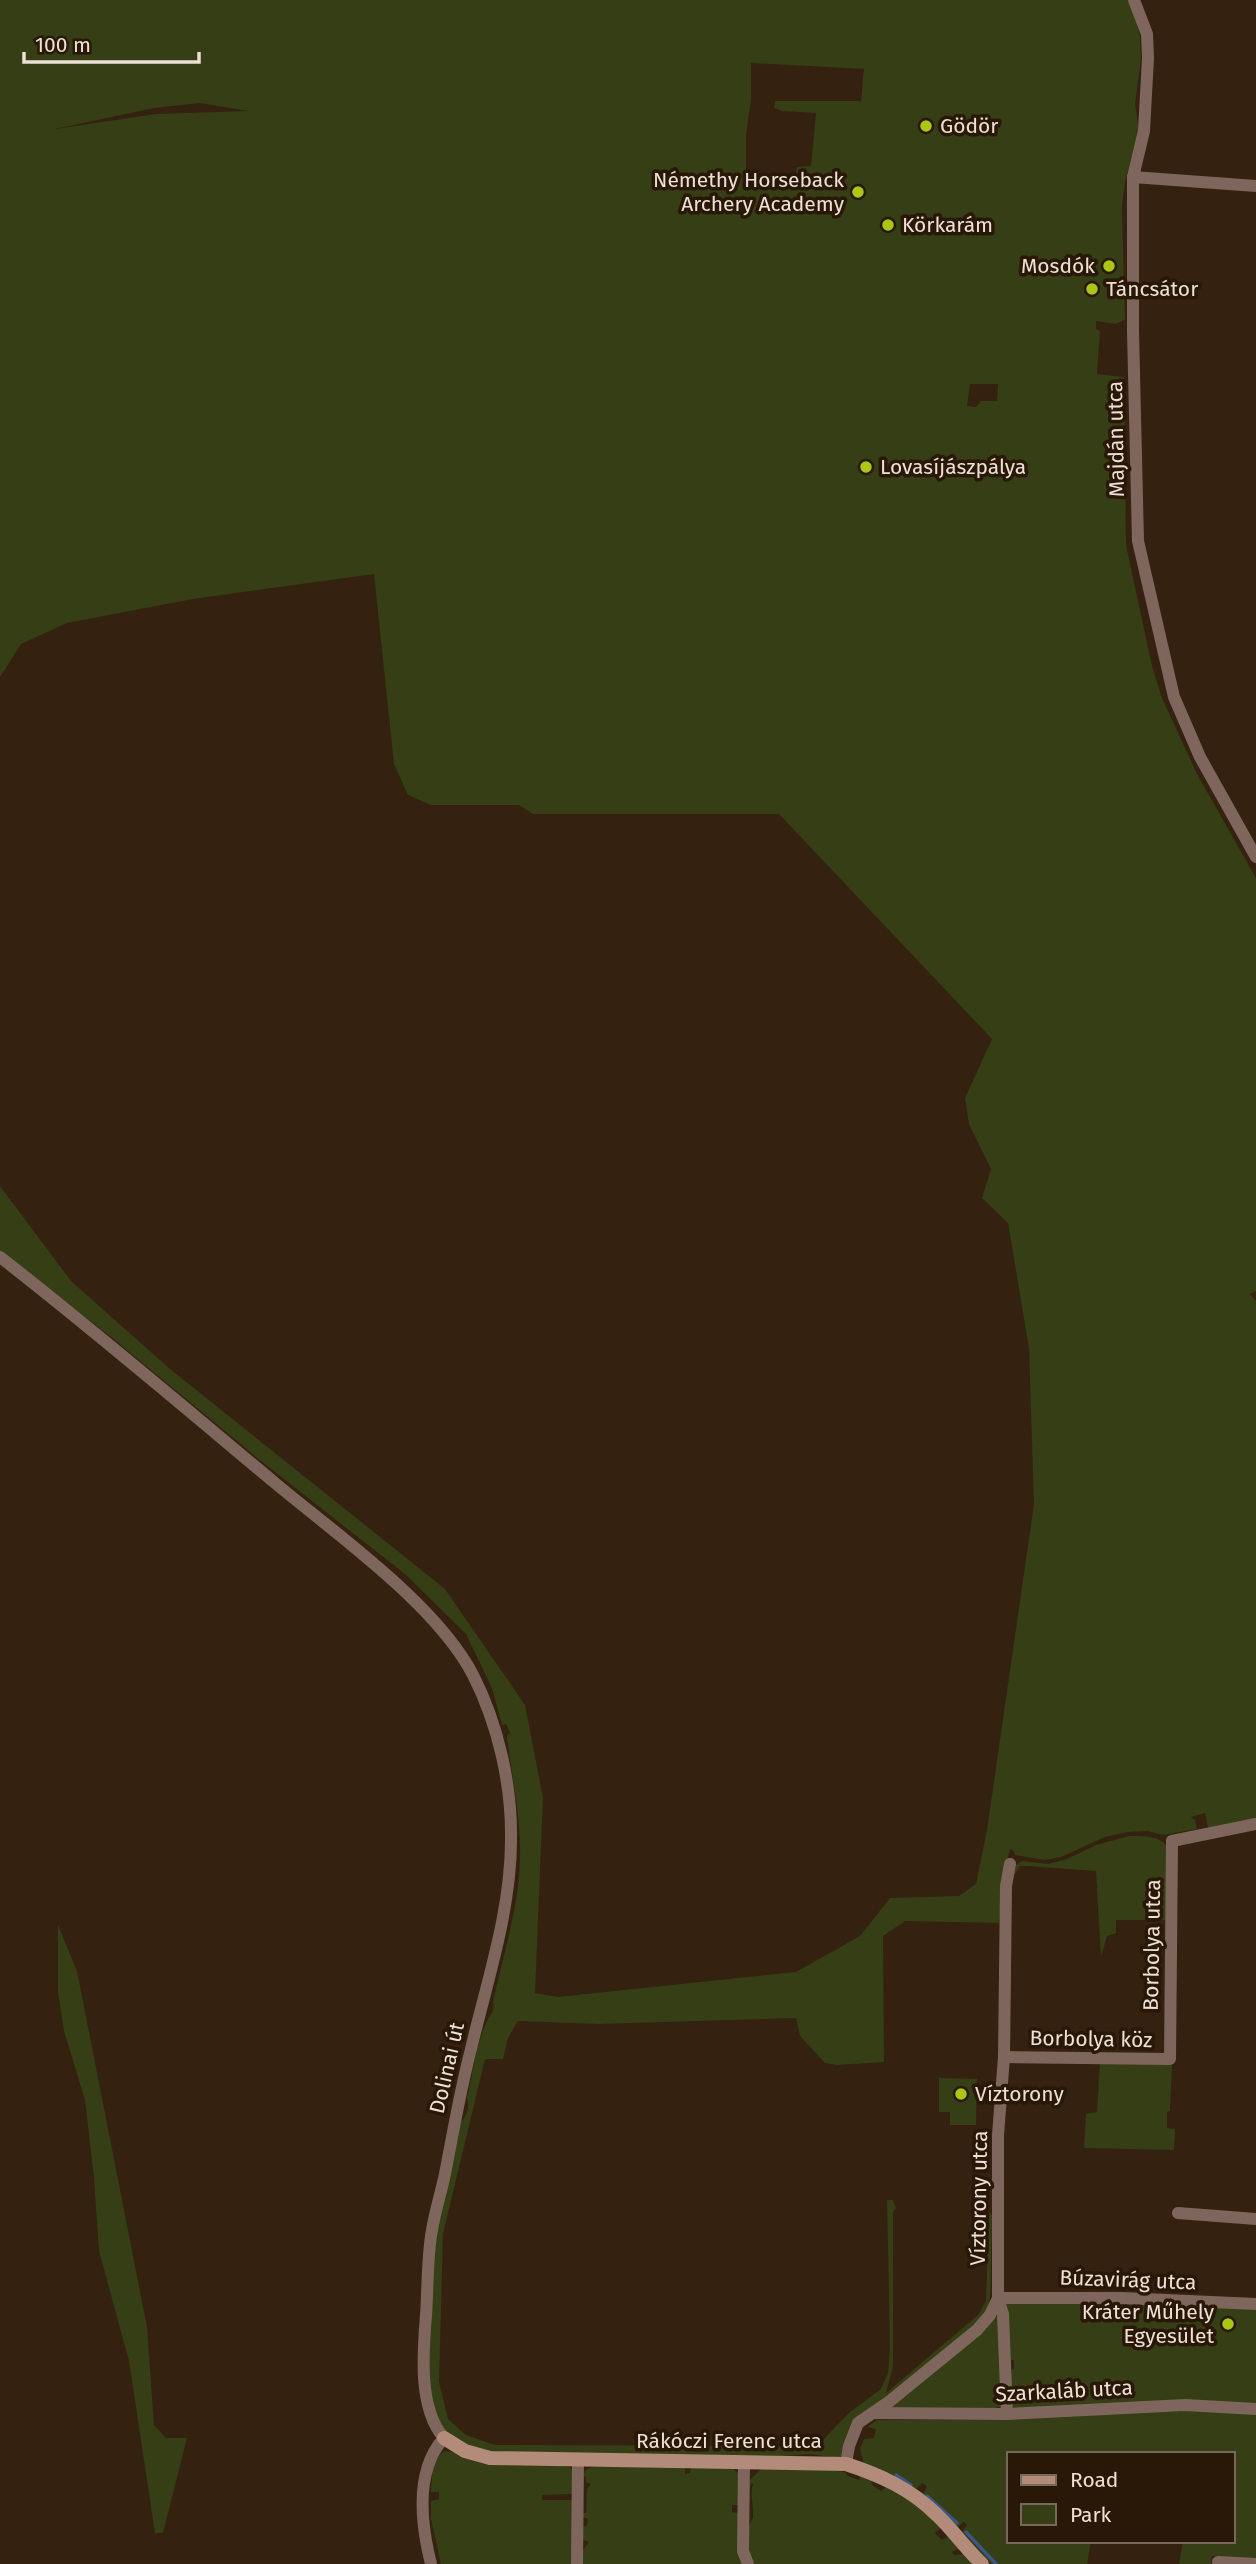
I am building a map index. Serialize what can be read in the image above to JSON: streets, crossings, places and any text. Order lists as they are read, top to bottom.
{
  "streets": {
    "street": [
      "Majdán utca",
      "Borbolya utca",
      "Borbolya köz",
      "Dolinai út",
      "Víztorony utca",
      "Búzavirág utca",
      "Szarkaláb utca",
      "Rákóczi Ferenc utca"
    ]
  },
  "crossings": [
    ["Borbolya utca", "Borbolya köz"],
    ["Borbolya köz", "Víztorony utca"],
    ["Dolinai út", "Rákóczi Ferenc utca"],
    ["Víztorony utca", "Búzavirág utca"],
    ["Víztorony utca", "Szarkaláb utca"]
  ],
  "places": [
    "Gödör",
    "Némethy Horseback Archery Academy",
    "Körkarám",
    "Mosdók",
    "Táncsátor",
    "Lovasíjászpálya",
    "Víztorony",
    "Kráter Műhely Egyesület"
  ],
  "legend": ["Road", "Park"],
  "scale_bar": "100 m"
}
